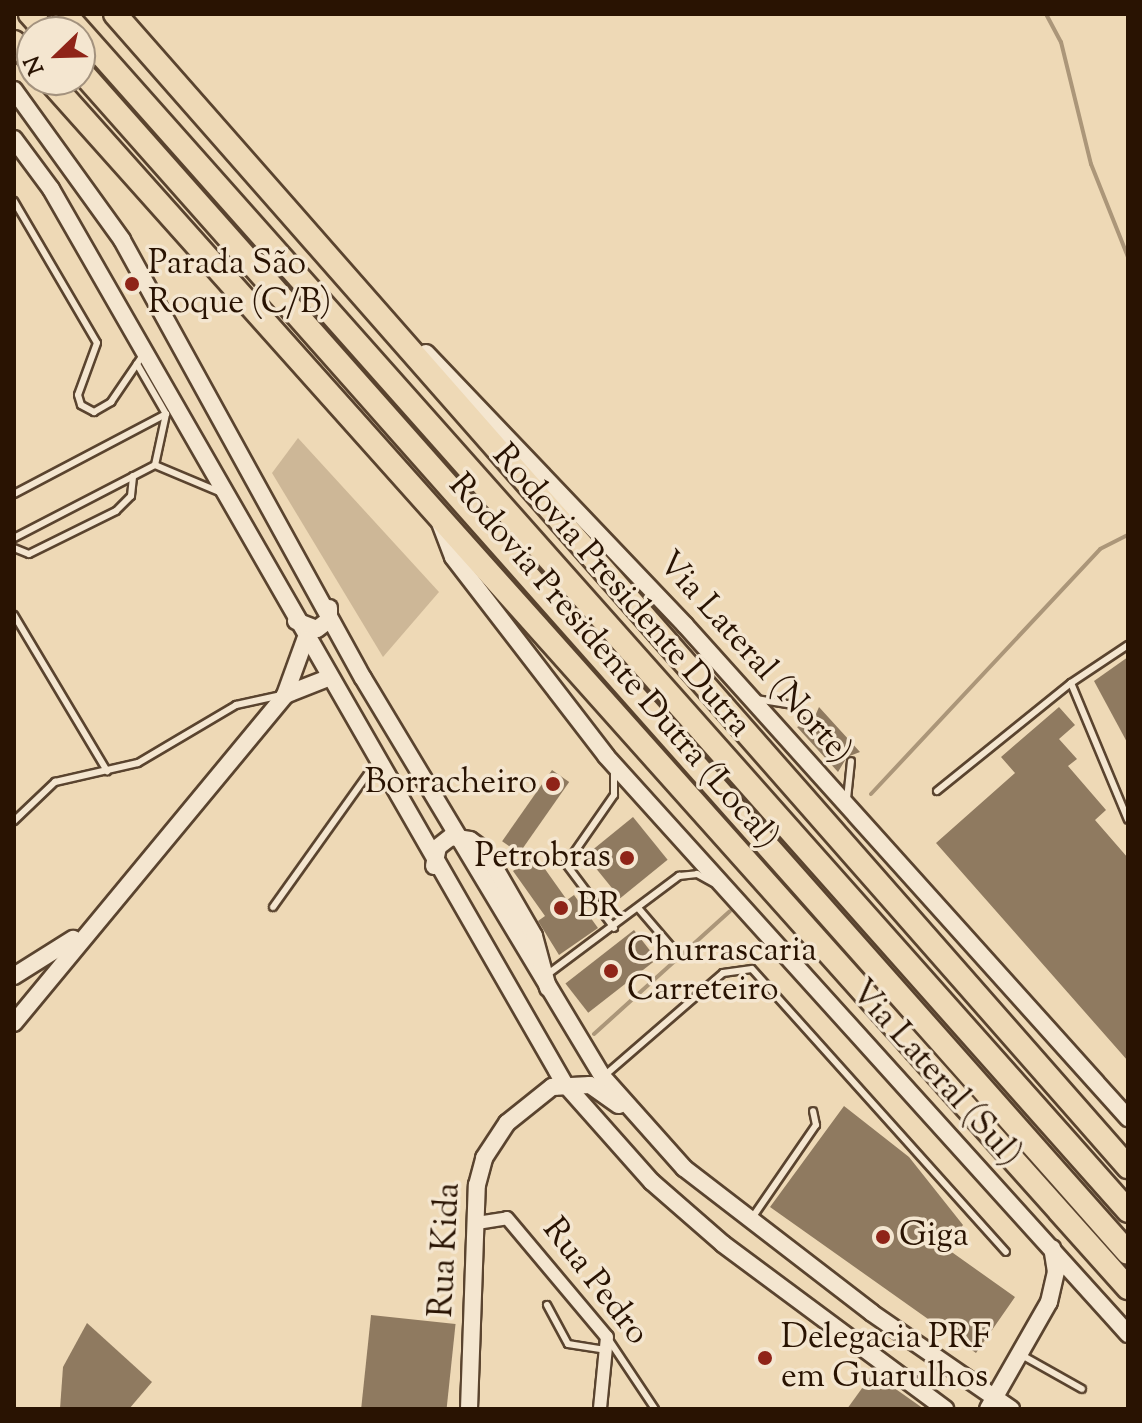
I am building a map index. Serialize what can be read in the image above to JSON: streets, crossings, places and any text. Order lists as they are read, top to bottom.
{
  "streets": {
    "highway": ["Rodovia Presidente Dutra", "Rodovia Presidente Dutra (Local)"],
    "main road": ["Via Lateral (Norte)", "Via Lateral (Sul)", "Rua Kida"],
    "street": ["Rua Pedro"]
  },
  "crossings": [
    ["Rodovia Presidente Dutra", "Via Lateral (Norte)"],
    ["Rodovia Presidente Dutra (Local)", "Via Lateral (Sul)"],
    ["Rua Kida", "Rua Pedro"]
  ],
  "places": [
    "Parada São Roque (C/B)",
    "Borracheiro",
    "Petrobras",
    "BR",
    "Churrascaria Carreteiro",
    "Giga",
    "Delegacia PRF em Guarulhos"
  ],
  "north": "bottom left"
}
